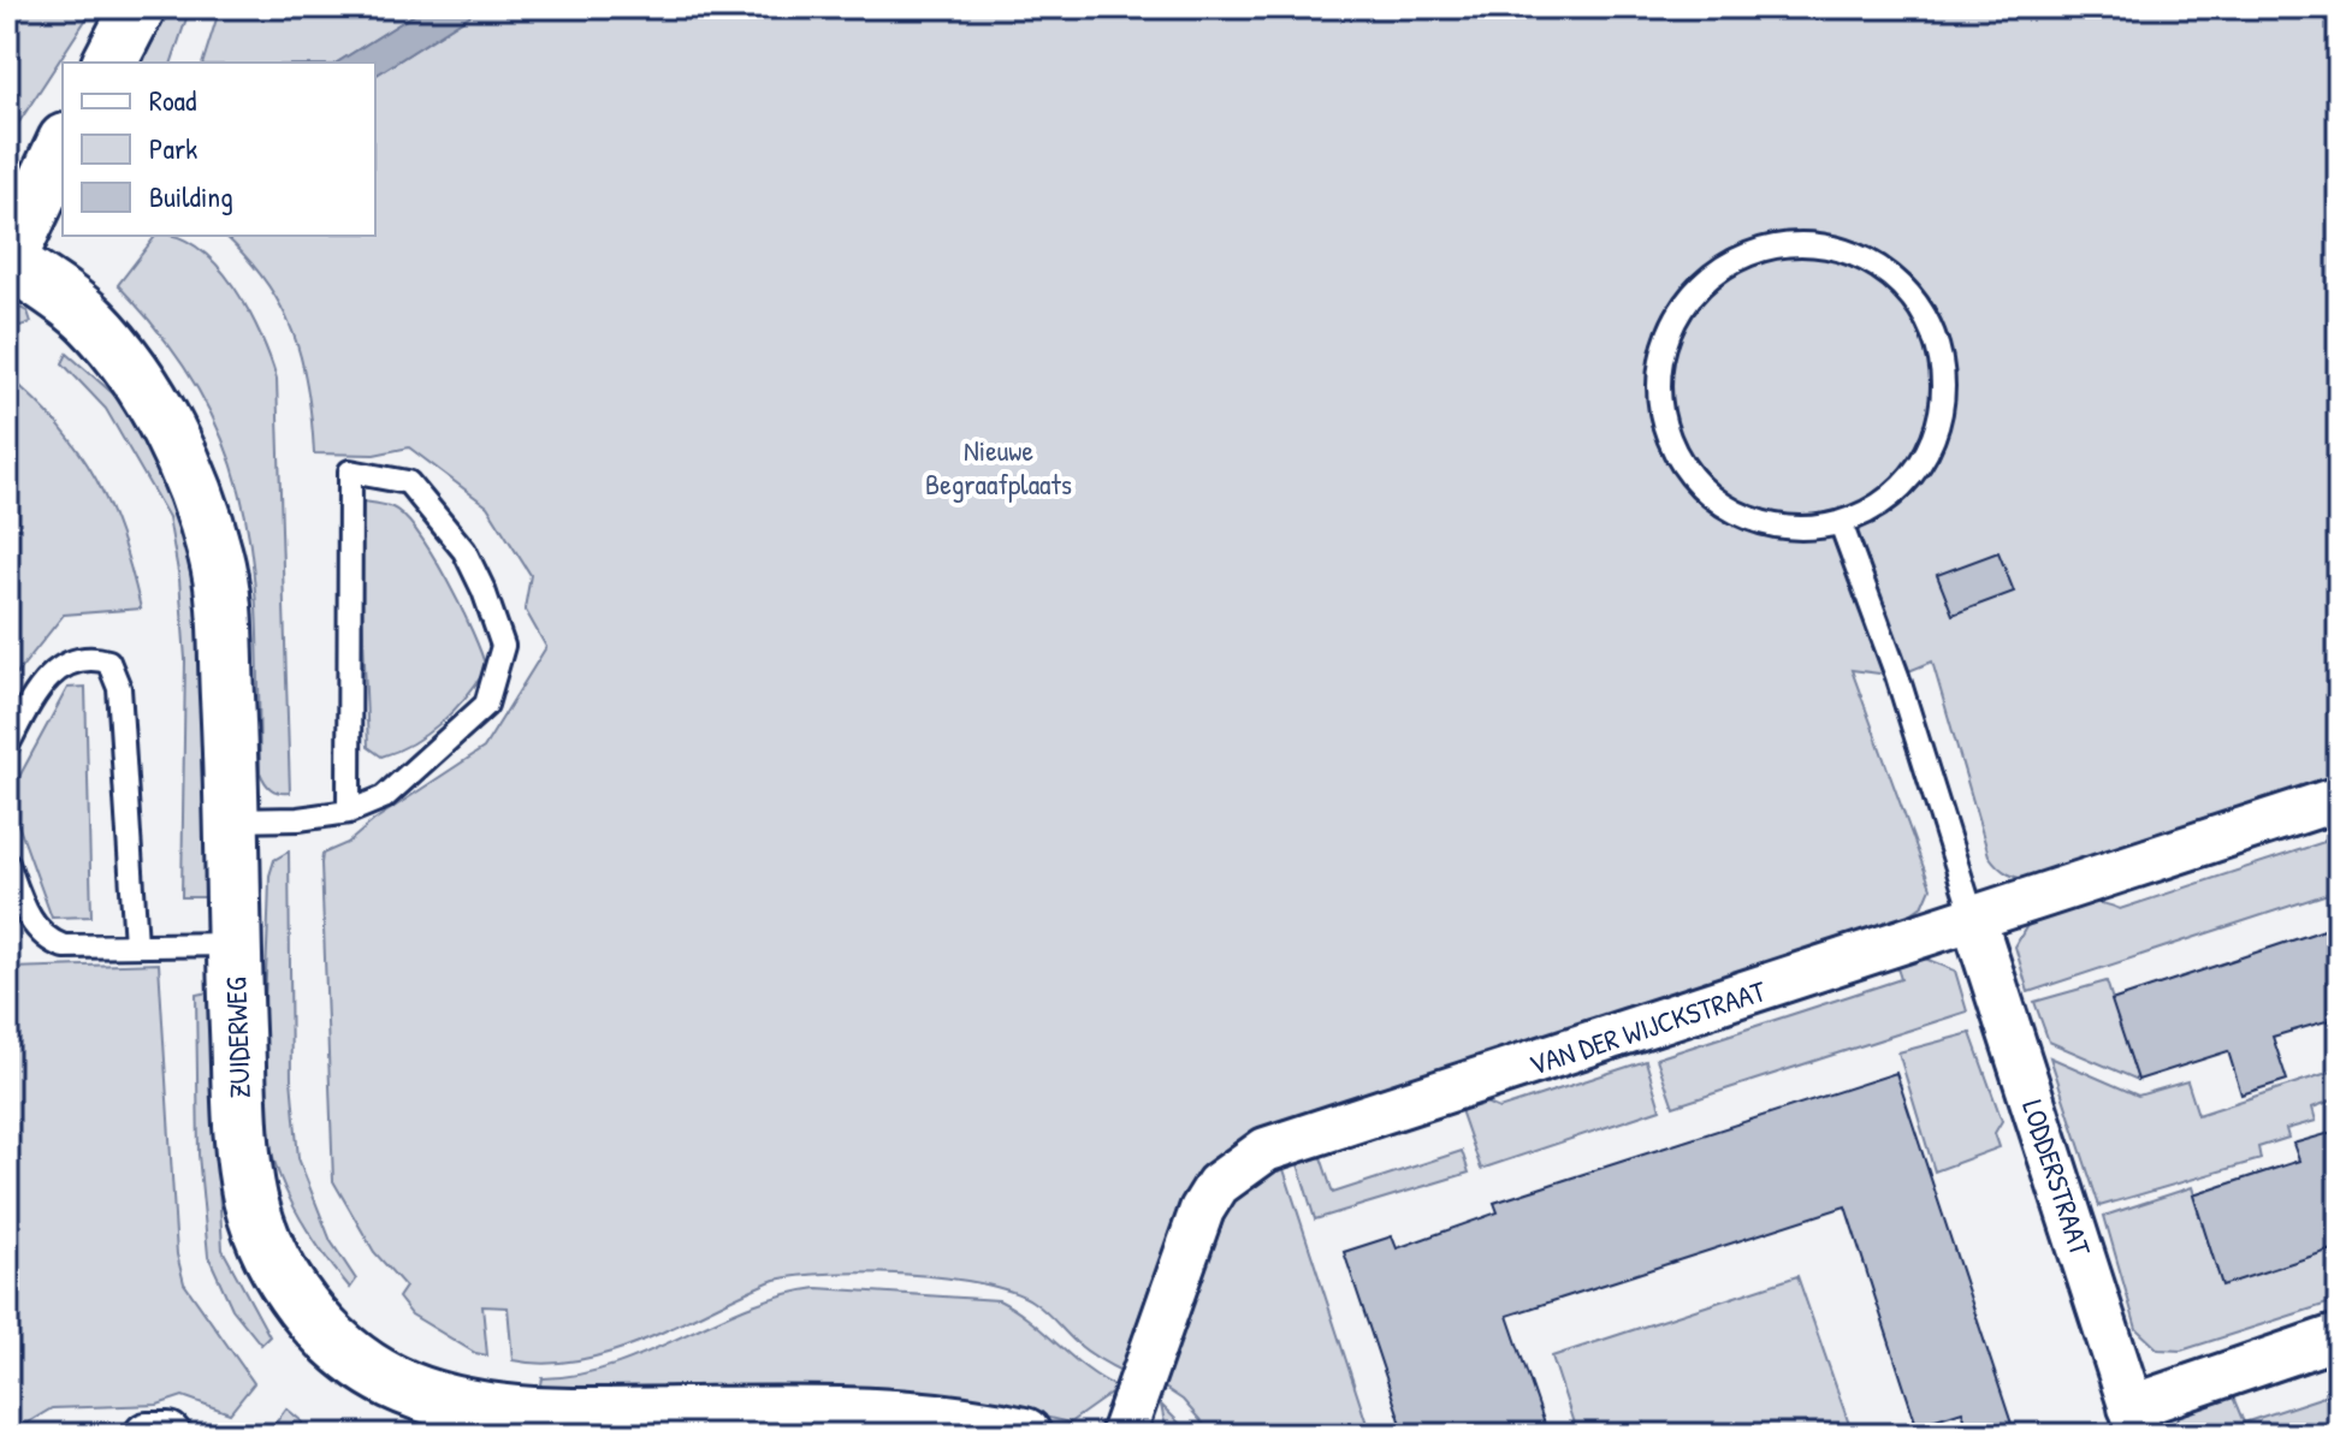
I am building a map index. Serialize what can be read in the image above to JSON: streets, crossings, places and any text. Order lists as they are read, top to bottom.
{
  "streets": {
    "street": ["VAN DER WIJCKSTRAAT", "ZUIDERWEG", "LODDERSTRAAT"]
  },
  "crossings": [
    ["VAN DER WIJCKSTRAAT", "LODDERSTRAAT"]
  ],
  "parks": ["Nieuwe Begraafplaats"],
  "legend": ["Road", "Park", "Building"]
}
